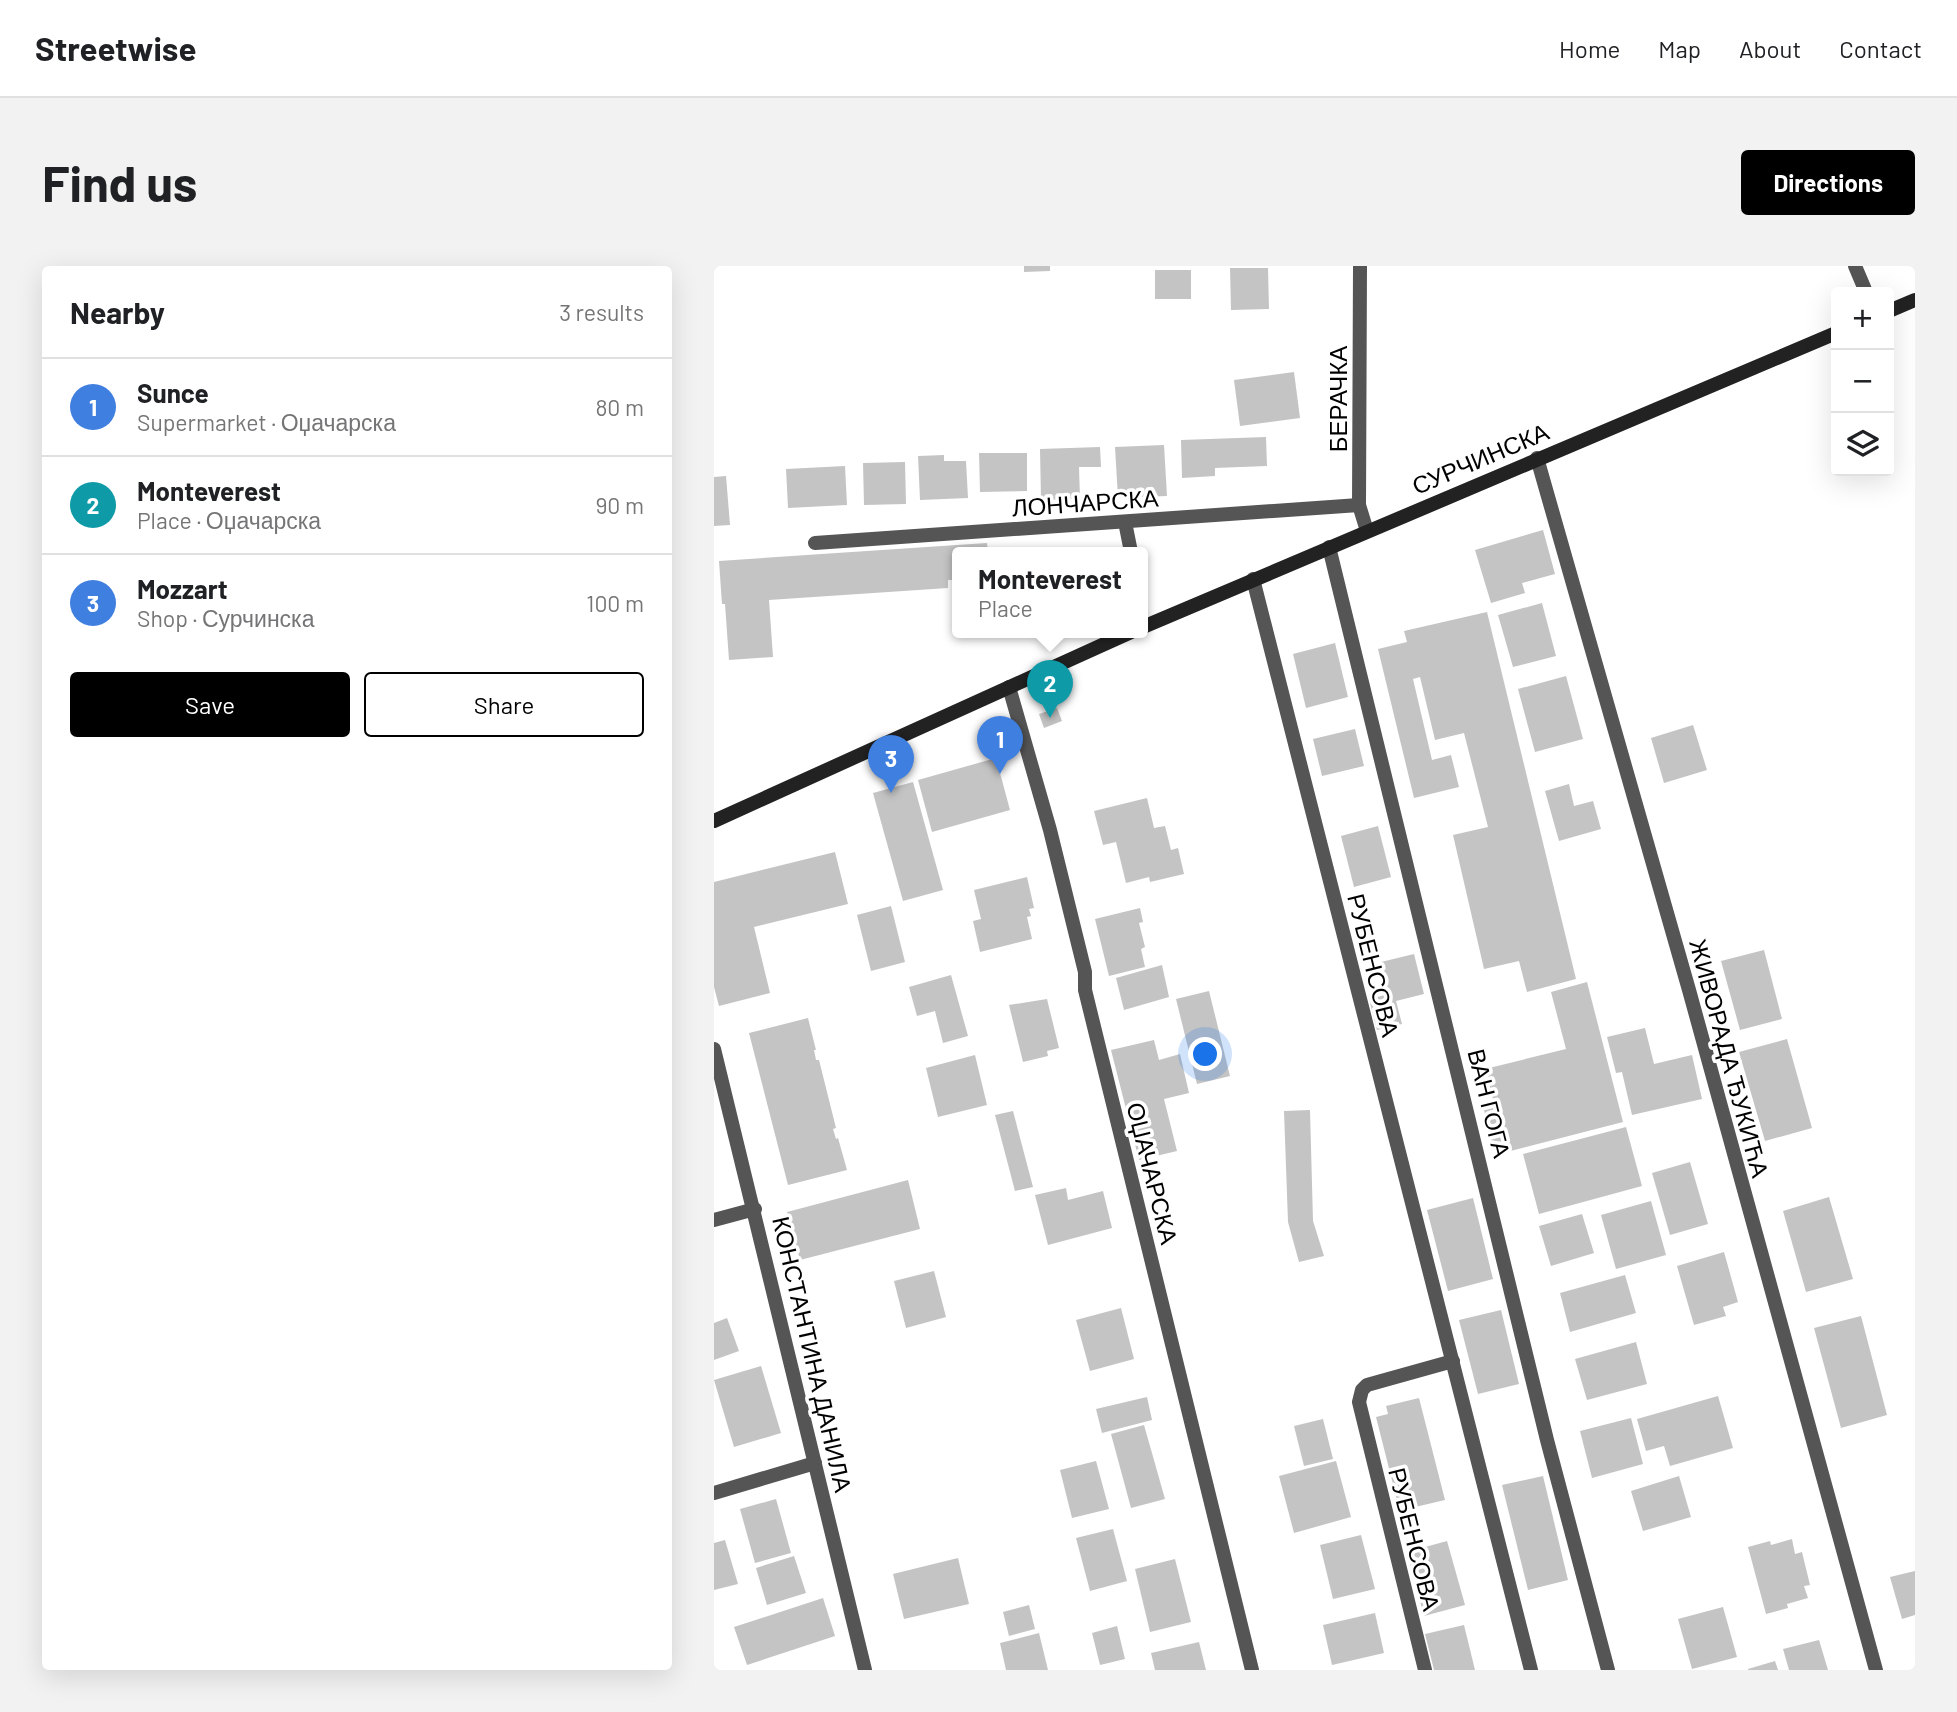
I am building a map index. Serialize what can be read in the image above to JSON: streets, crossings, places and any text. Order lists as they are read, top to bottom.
{
  "streets": {
    "main road": ["СУРЧИНСКА"],
    "street": [
      "БЕРАЧКА",
      "ЛОНЧАРСКА",
      "РУБЕНСОВА",
      "ЖИВОРАДА ЂУКИЋА",
      "ВАН ГОГА",
      "ОЏАЧАРСКА",
      "КОНСТАНТИНА ДАНИЛА"
    ]
  },
  "crossings": [
    ["БЕРАЧКА", "СУРЧИНСКА"],
    ["БЕРАЧКА", "ЛОНЧАРСКА"],
    ["СУРЧИНСКА", "РУБЕНСОВА"],
    ["СУРЧИНСКА", "ЖИВОРАДА ЂУКИЋА"],
    ["СУРЧИНСКА", "ВАН ГОГА"],
    ["СУРЧИНСКА", "ОЏАЧАРСКА"]
  ],
  "page": {
    "header": "Streetwise",
    "nav": [
      "Home",
      "Map",
      "About",
      "Contact"
    ],
    "buttons": [
      "Directions",
      ["Save", "Share"]
    ],
    "title": "Find us",
    "heading": ["Nearby", "3 results"],
    "map_buttons": ["+", "−"],
    "list": [
      {
        "mark": "1",
        "name": "Sunce",
        "note": "Supermarket · Оџачарска",
        "value": "80 m"
      },
      {
        "mark": "2",
        "name": "Monteverest",
        "note": "Place · Оџачарска",
        "value": "90 m"
      },
      {
        "mark": "3",
        "name": "Mozzart",
        "note": "Shop · Сурчинска",
        "value": "100 m"
      }
    ],
    "popup": ["Monteverest", "Place"],
    "pins": ["2", "1", "3"]
  }
}
